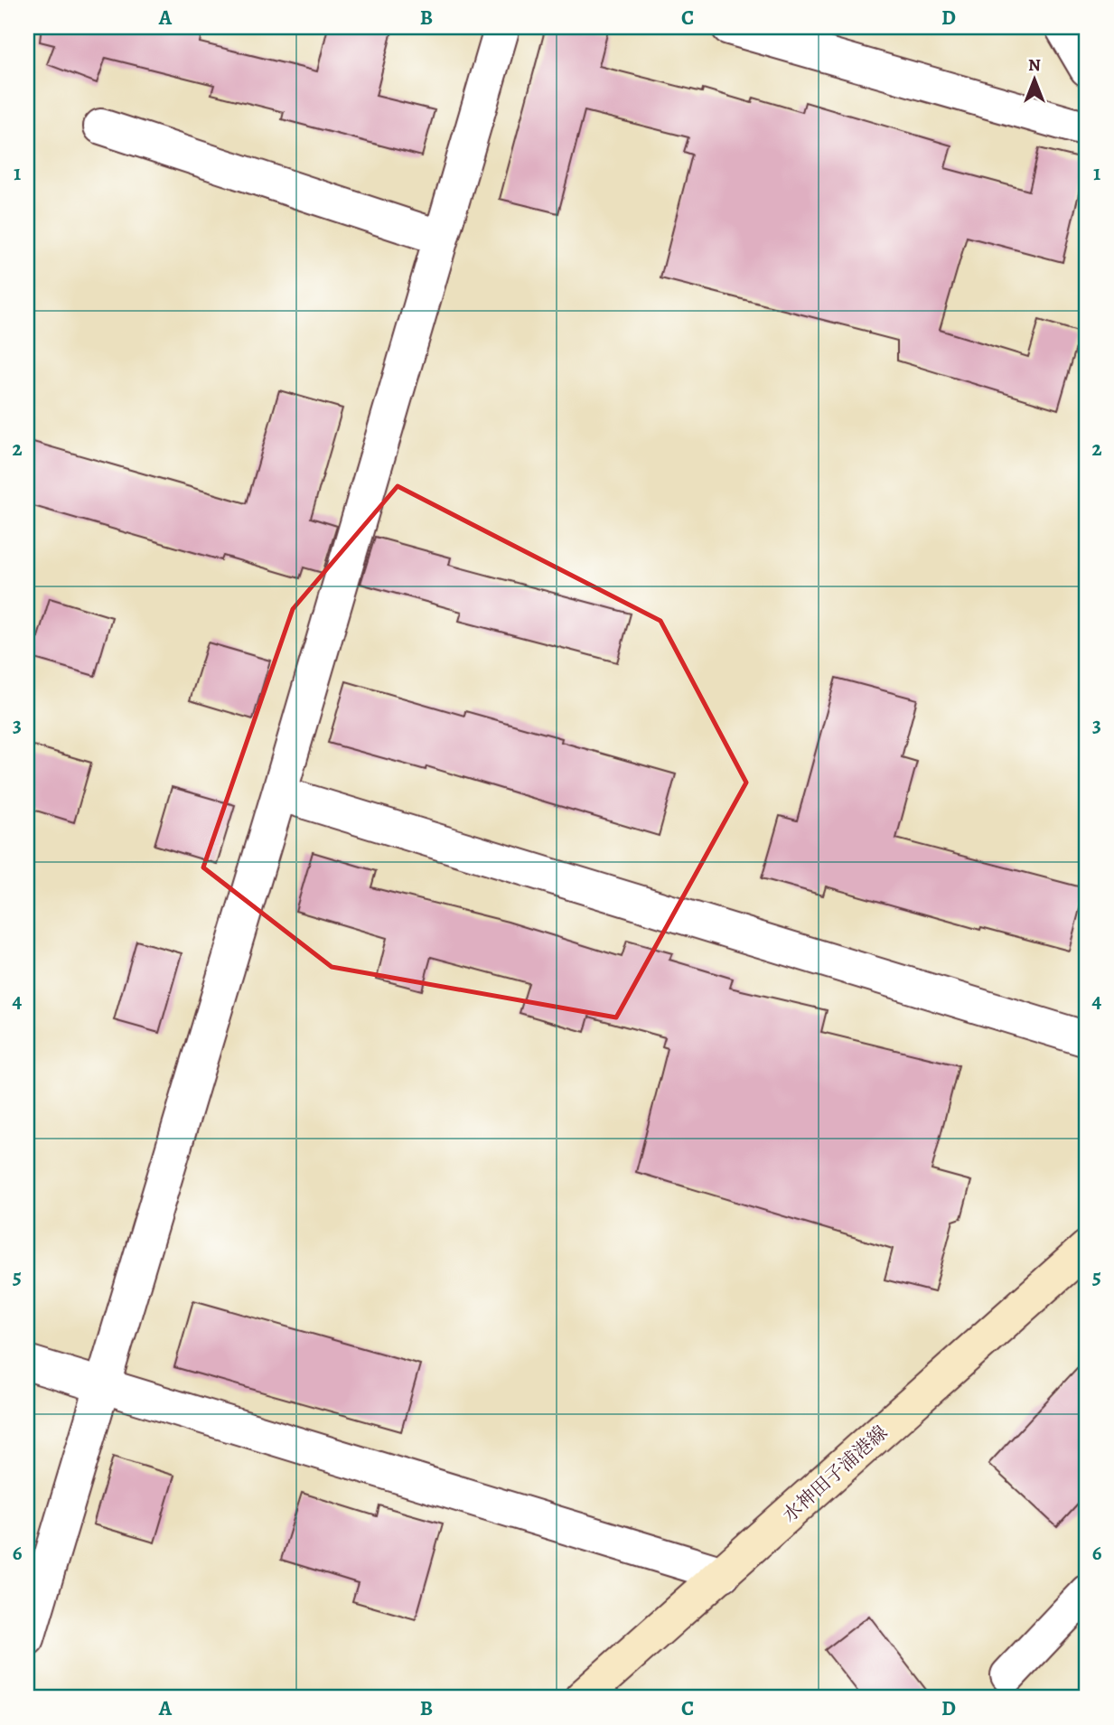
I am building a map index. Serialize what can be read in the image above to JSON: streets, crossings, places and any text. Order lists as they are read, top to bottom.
{
  "streets": {
    "main road": ["水神田子浦港線"]
  },
  "north": "top",
  "grid": {
    "columns": [
      "A",
      "B",
      "C",
      "D"
    ],
    "rows": [
      "1",
      "2",
      "3",
      "4",
      "5",
      "6"
    ]
  }
}
